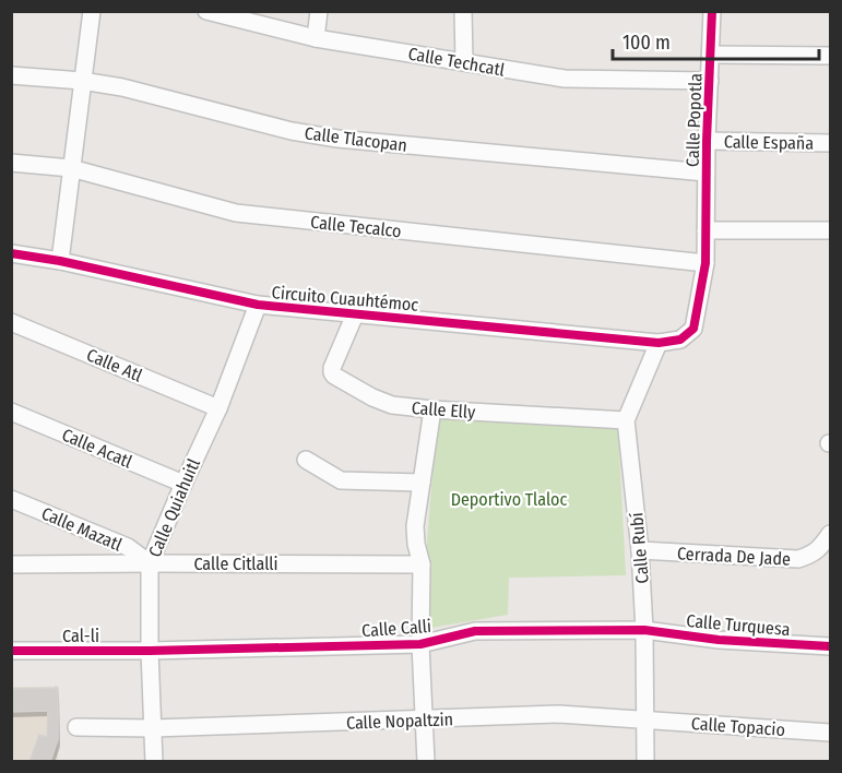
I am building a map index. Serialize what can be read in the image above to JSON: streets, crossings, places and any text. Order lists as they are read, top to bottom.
{
  "streets": {
    "street": [
      "Calle Techcatl",
      "Calle Popotla",
      "Calle Tlacopan",
      "Calle España",
      "Calle Tecalco",
      "Circuito Cuauhtémoc",
      "Calle Atl",
      "Calle Elly",
      "Calle Acatl",
      "Calle Quiahuitl",
      "Calle Mazatl",
      "Calle Rubí",
      "Cerrada De Jade",
      "Calle Citlalli",
      "Calle Turquesa",
      "Calle Calli",
      "Cal-li",
      "Calle Nopaltzin",
      "Calle Topacio"
    ]
  },
  "crossings": [
    ["Calle Techcatl", "Calle Popotla"],
    ["Calle Popotla", "Calle Tlacopan"],
    ["Calle Popotla", "Calle España"],
    ["Calle Popotla", "Calle Tecalco"],
    ["Calle Popotla", "Circuito Cuauhtémoc"],
    ["Circuito Cuauhtémoc", "Calle Elly"],
    ["Circuito Cuauhtémoc", "Calle Quiahuitl"],
    ["Circuito Cuauhtémoc", "Calle Rubí"],
    ["Calle Atl", "Calle Quiahuitl"],
    ["Calle Elly", "Calle Rubí"],
    ["Calle Acatl", "Calle Quiahuitl"],
    ["Calle Quiahuitl", "Calle Mazatl"],
    ["Calle Quiahuitl", "Calle Citlalli"],
    ["Calle Quiahuitl", "Calle Calli"],
    ["Calle Quiahuitl", "Cal-li"],
    ["Calle Quiahuitl", "Calle Nopaltzin"],
    ["Calle Mazatl", "Calle Citlalli"],
    ["Calle Rubí", "Cerrada De Jade"],
    ["Calle Rubí", "Calle Turquesa"],
    ["Calle Rubí", "Calle Calli"],
    ["Calle Rubí", "Calle Nopaltzin"],
    ["Calle Rubí", "Calle Topacio"],
    ["Calle Turquesa", "Calle Calli"],
    ["Calle Calli", "Cal-li"],
    ["Calle Nopaltzin", "Calle Topacio"]
  ],
  "parks": ["Deportivo Tlaloc"],
  "scale_bar": "100 m"
}
